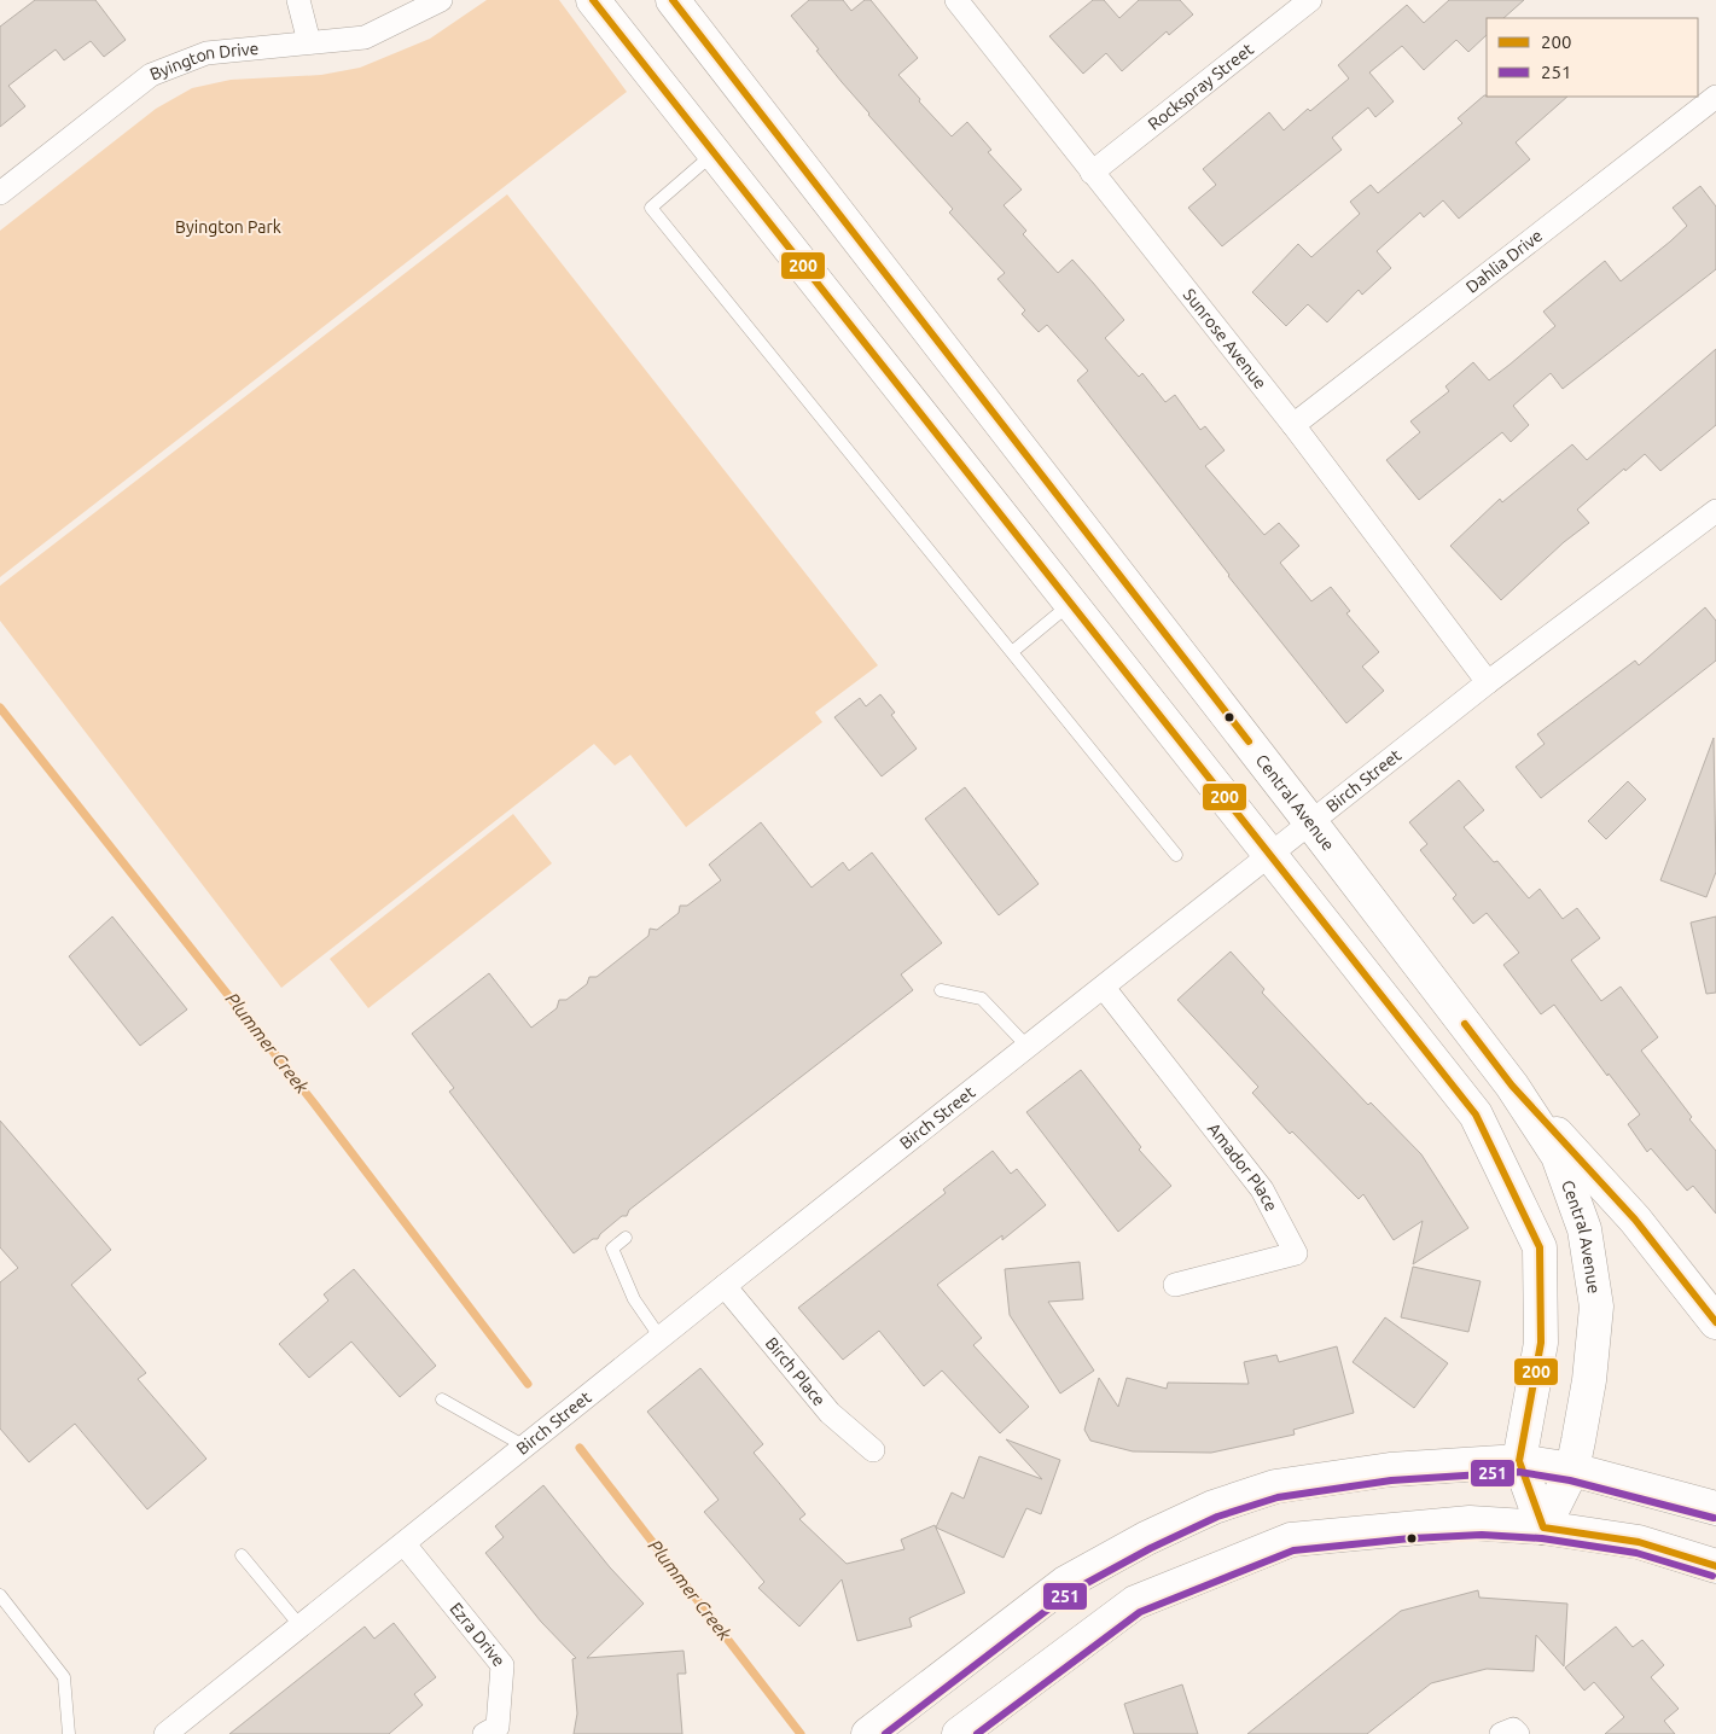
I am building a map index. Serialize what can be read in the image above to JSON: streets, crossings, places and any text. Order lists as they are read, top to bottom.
{
  "streets": {
    "main road": ["Central Avenue"],
    "street": [
      "Byington Drive",
      "Rockspray Street",
      "Dahlia Drive",
      "Sunrose Avenue",
      "Birch Street",
      "Amador Place",
      "Birch Place",
      "Ezra Drive"
    ]
  },
  "crossings": [
    ["Rockspray Street", "Sunrose Avenue"],
    ["Dahlia Drive", "Sunrose Avenue"],
    ["Sunrose Avenue", "Birch Street"],
    ["Birch Street", "Central Avenue"],
    ["Birch Street", "Amador Place"],
    ["Birch Street", "Birch Place"],
    ["Birch Street", "Ezra Drive"]
  ],
  "water": ["Plummer Creek"],
  "parks": ["Byington Park"],
  "lines": ["transit line 200", "transit line 251"],
  "legend": ["200", "251"]
}
